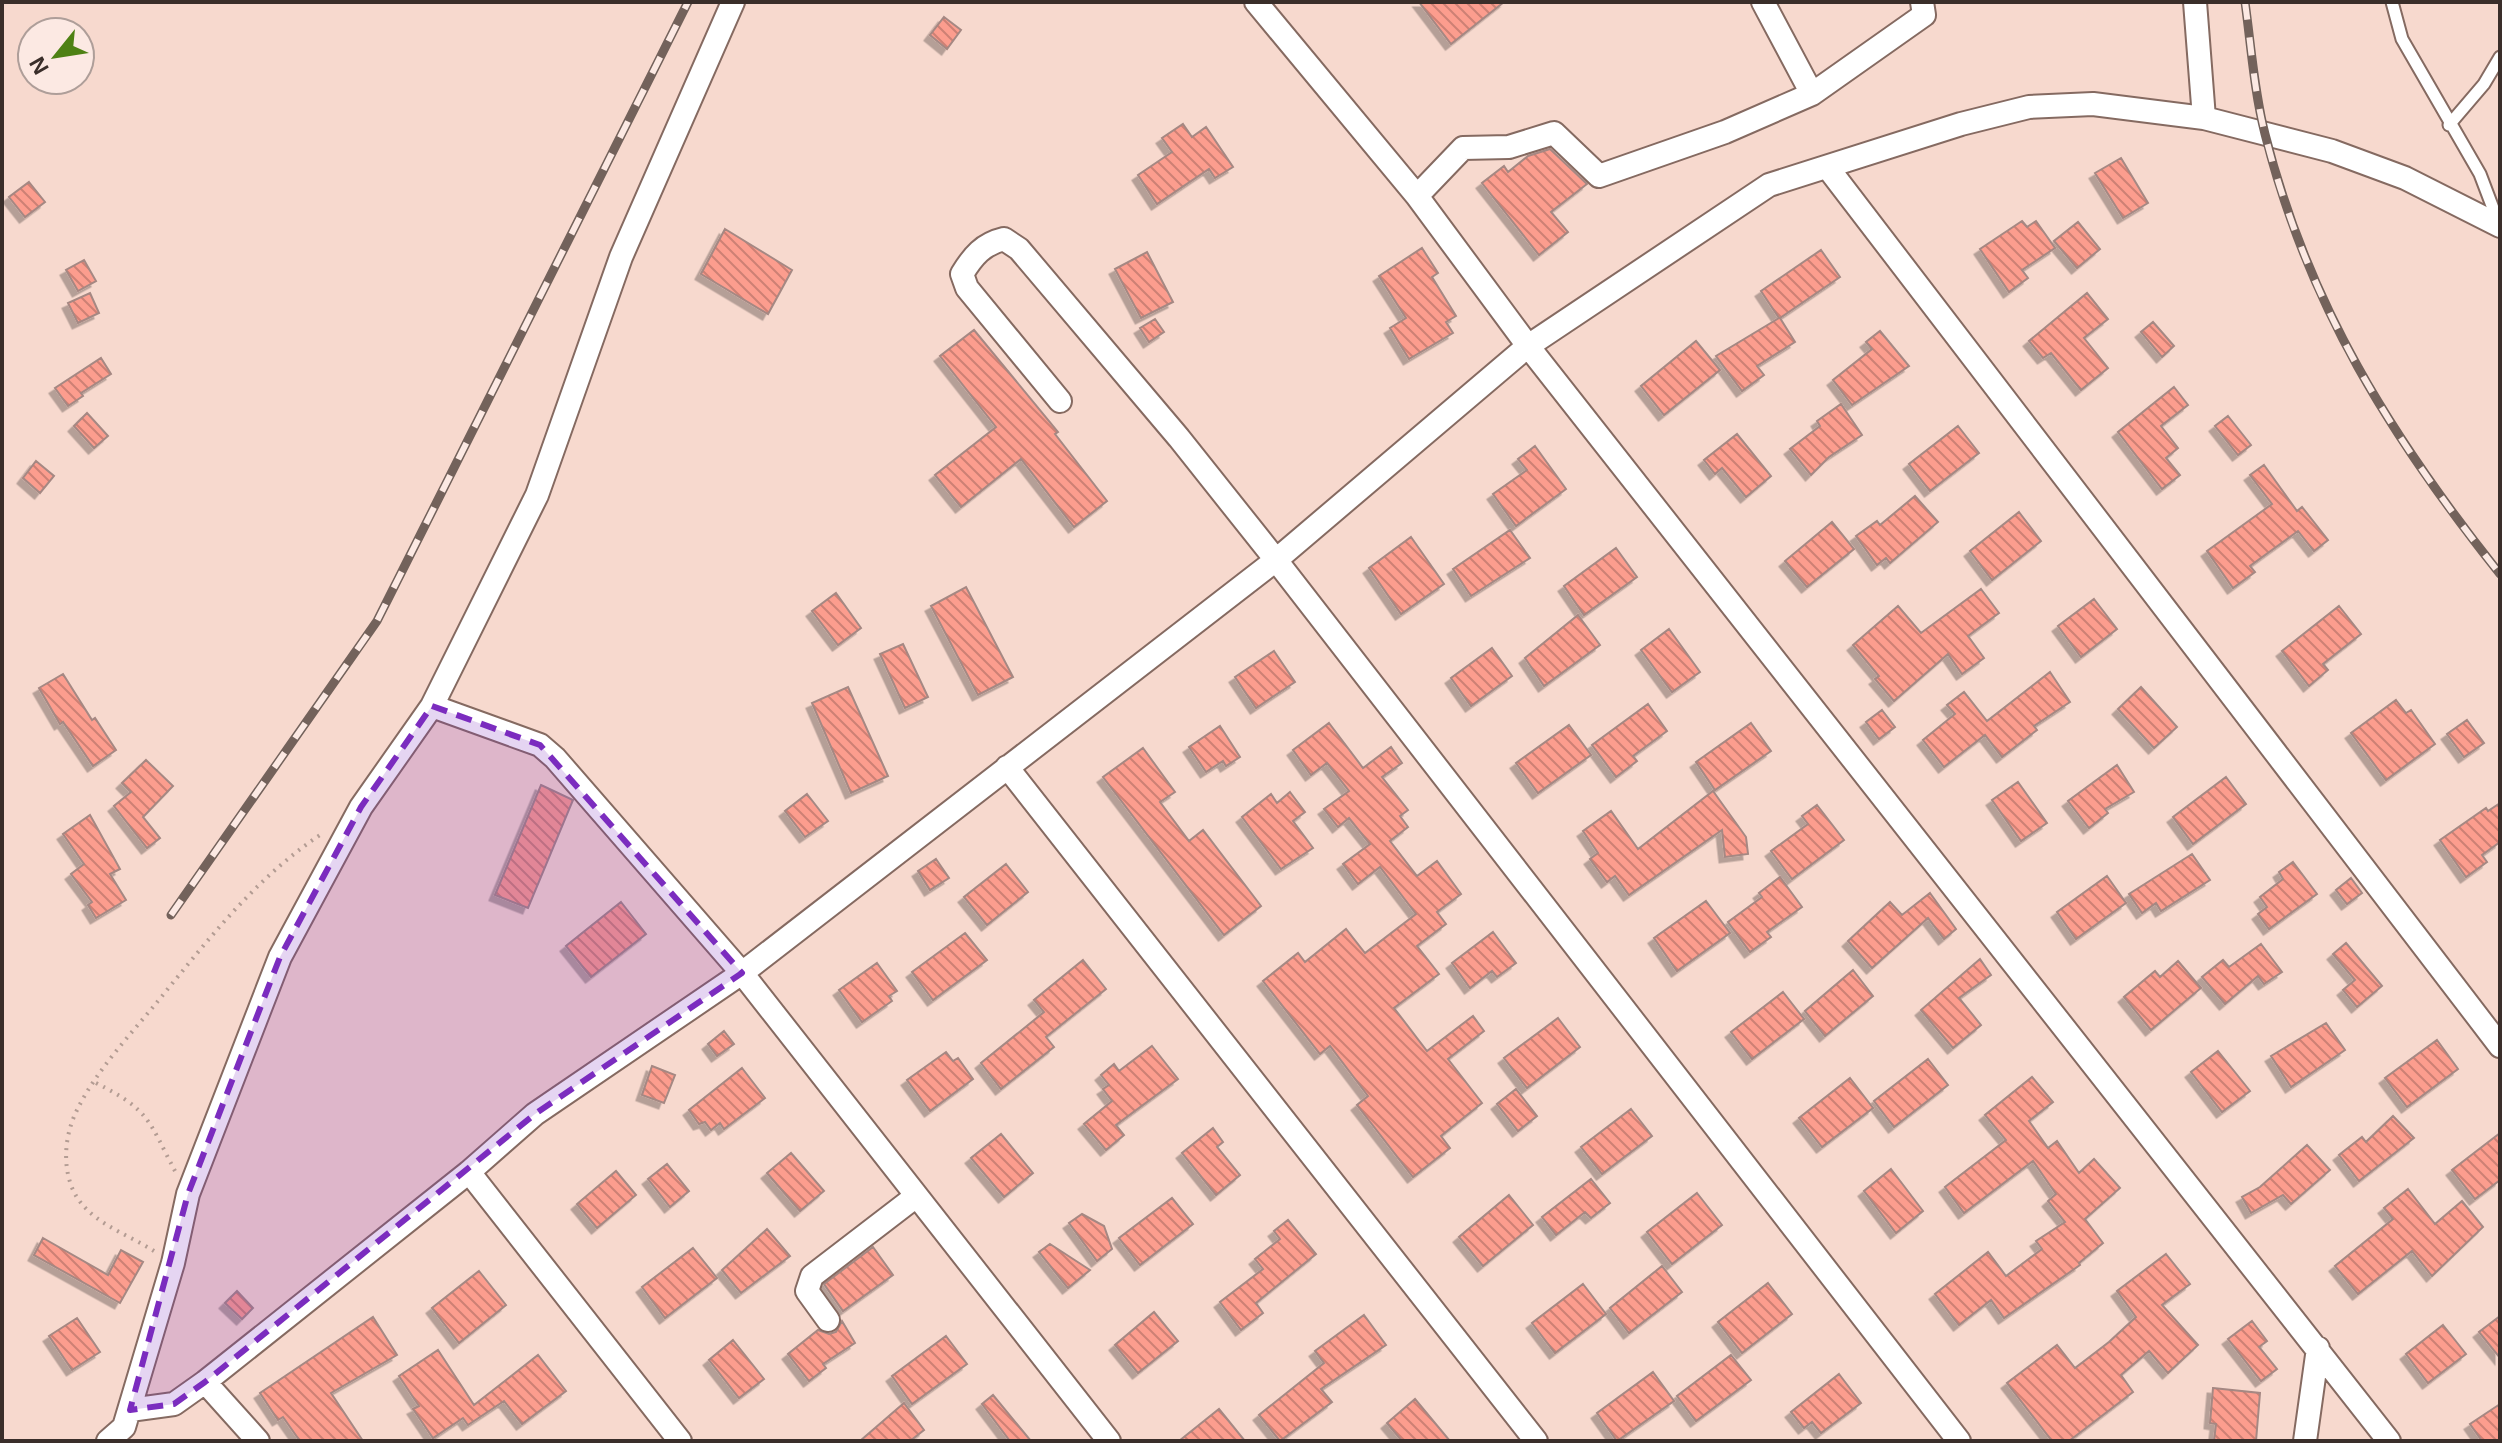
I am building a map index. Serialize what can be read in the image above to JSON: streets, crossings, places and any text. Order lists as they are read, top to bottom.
{
  "north": "bottom left"
}
